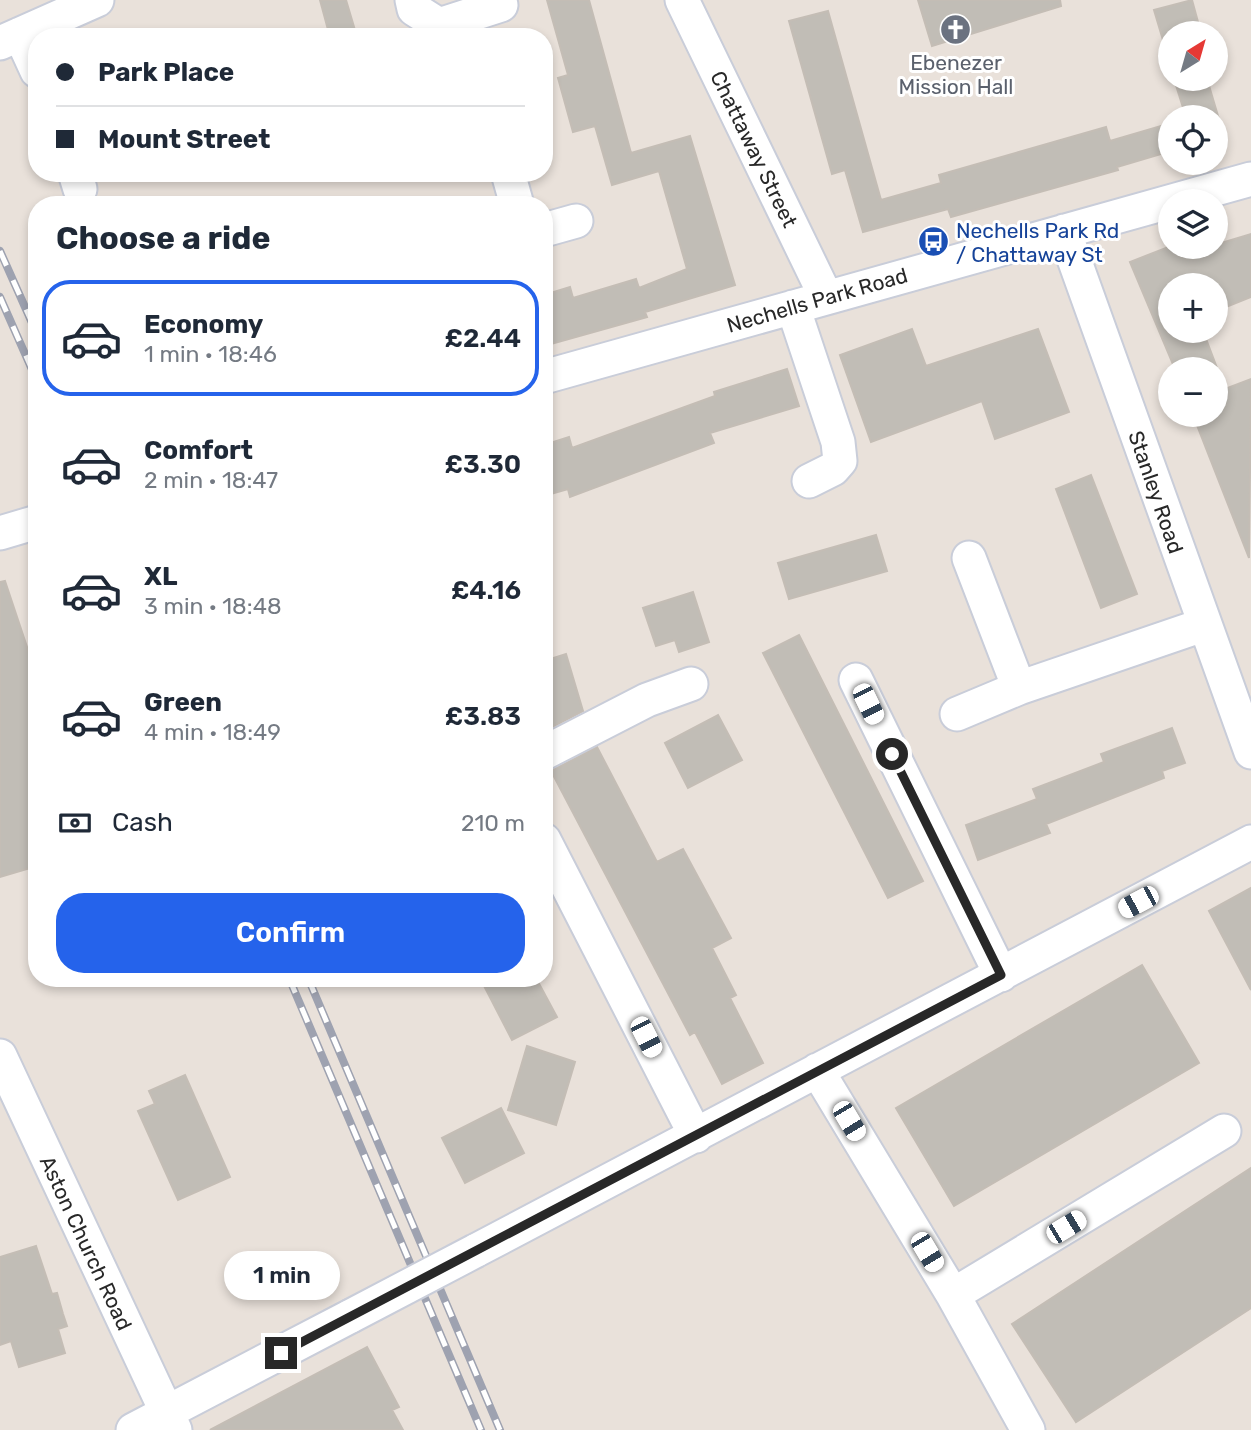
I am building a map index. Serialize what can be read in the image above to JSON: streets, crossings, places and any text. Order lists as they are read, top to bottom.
{
  "streets": {
    "street": [
      "Chattaway Street",
      "Nechells Park Road",
      "Stanley Road",
      "Aston Church Road"
    ]
  },
  "crossings": [
    ["Chattaway Street", "Nechells Park Road"],
    ["Nechells Park Road", "Stanley Road"]
  ],
  "places": {
    "church": ["Ebenezer Mission Hall"],
    "bus stop": ["Nechells Park Rd / Chattaway St"]
  },
  "north": "top right",
  "page": {
    "map_buttons": ["+", "−"],
    "banner": ["Park Place", "Mount Street"],
    "heading": "Choose a ride",
    "list": [
      {
        "name": "Economy",
        "note": "1 min · 18:46",
        "value": "£2.44"
      },
      {
        "name": "Comfort",
        "note": "2 min · 18:47",
        "value": "£3.30"
      },
      {
        "name": "XL",
        "note": "3 min · 18:48",
        "value": "£4.16"
      },
      {
        "name": "Green",
        "note": "4 min · 18:49",
        "value": "£3.83"
      }
    ],
    "pay": ["Cash", "210 m"],
    "buttons": "Confirm",
    "bubble": "1 min"
  }
}
